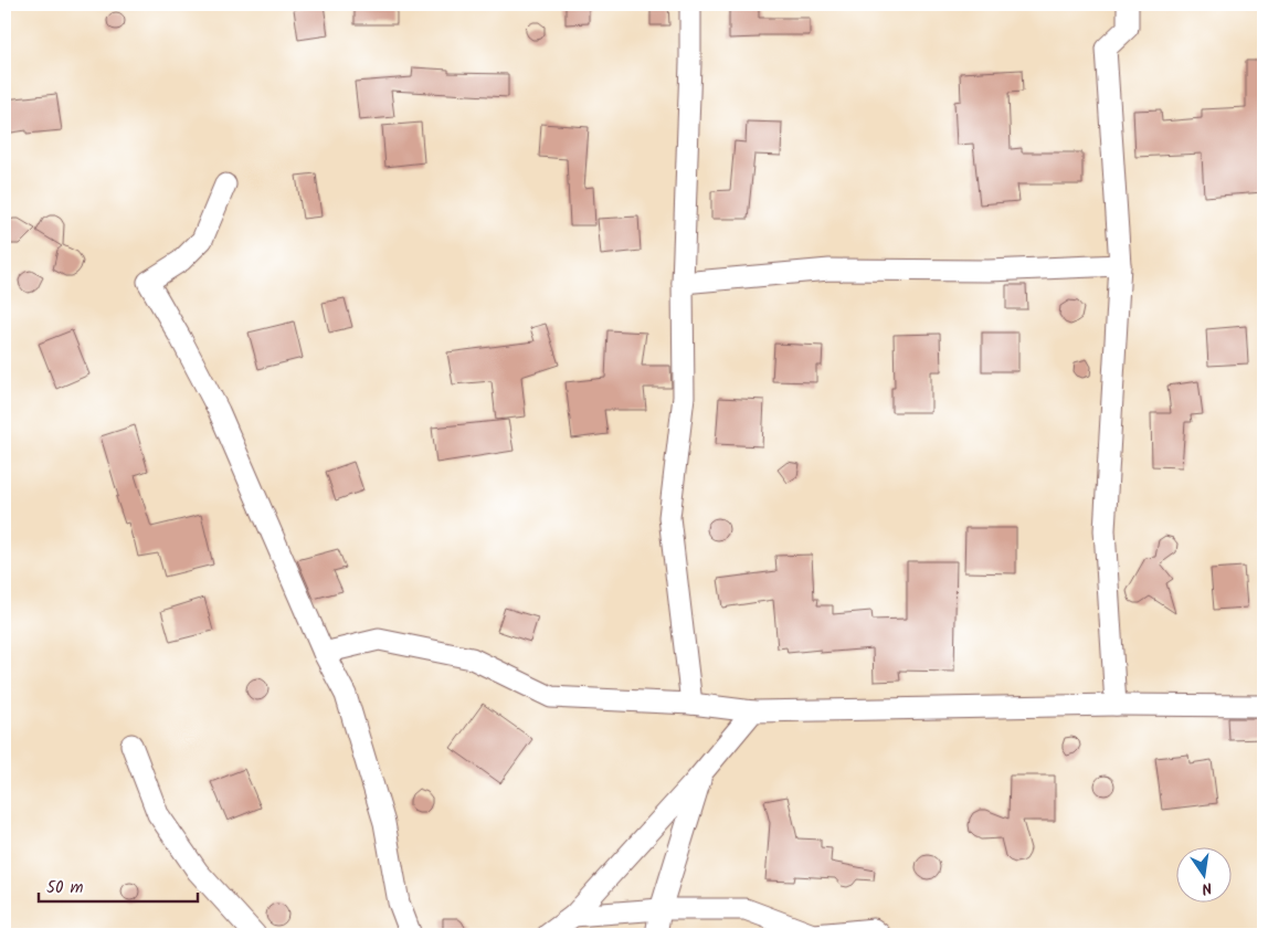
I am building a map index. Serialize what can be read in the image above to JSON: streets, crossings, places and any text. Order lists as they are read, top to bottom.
{
  "scale_bar": "50 m",
  "north": "bottom"
}
